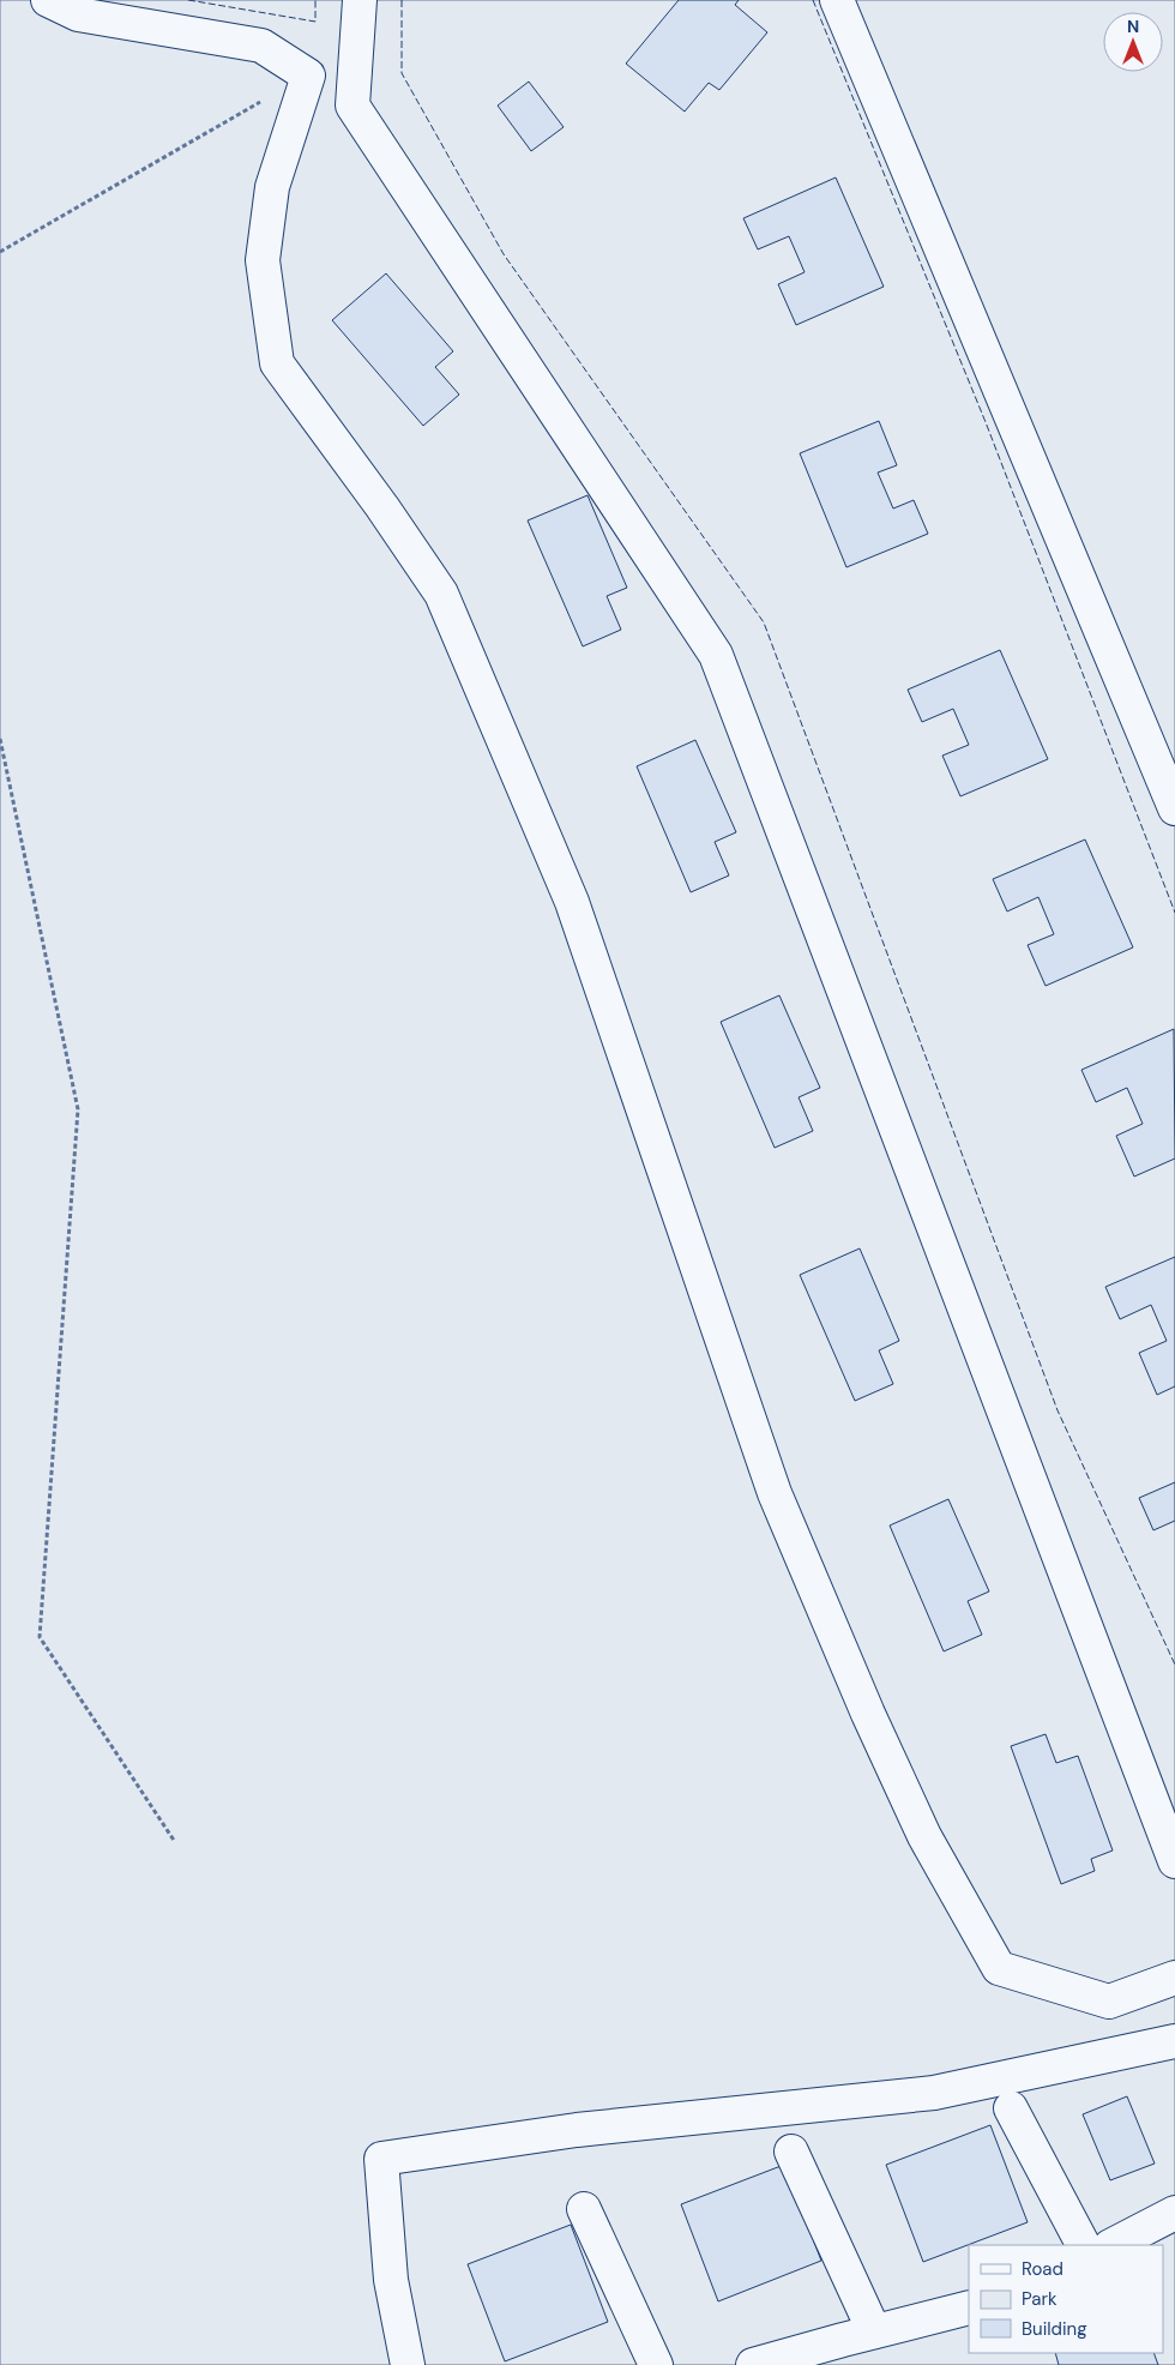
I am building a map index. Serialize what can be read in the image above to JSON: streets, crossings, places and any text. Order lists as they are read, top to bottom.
{
  "legend": ["Road", "Park", "Building"],
  "north": "top"
}
